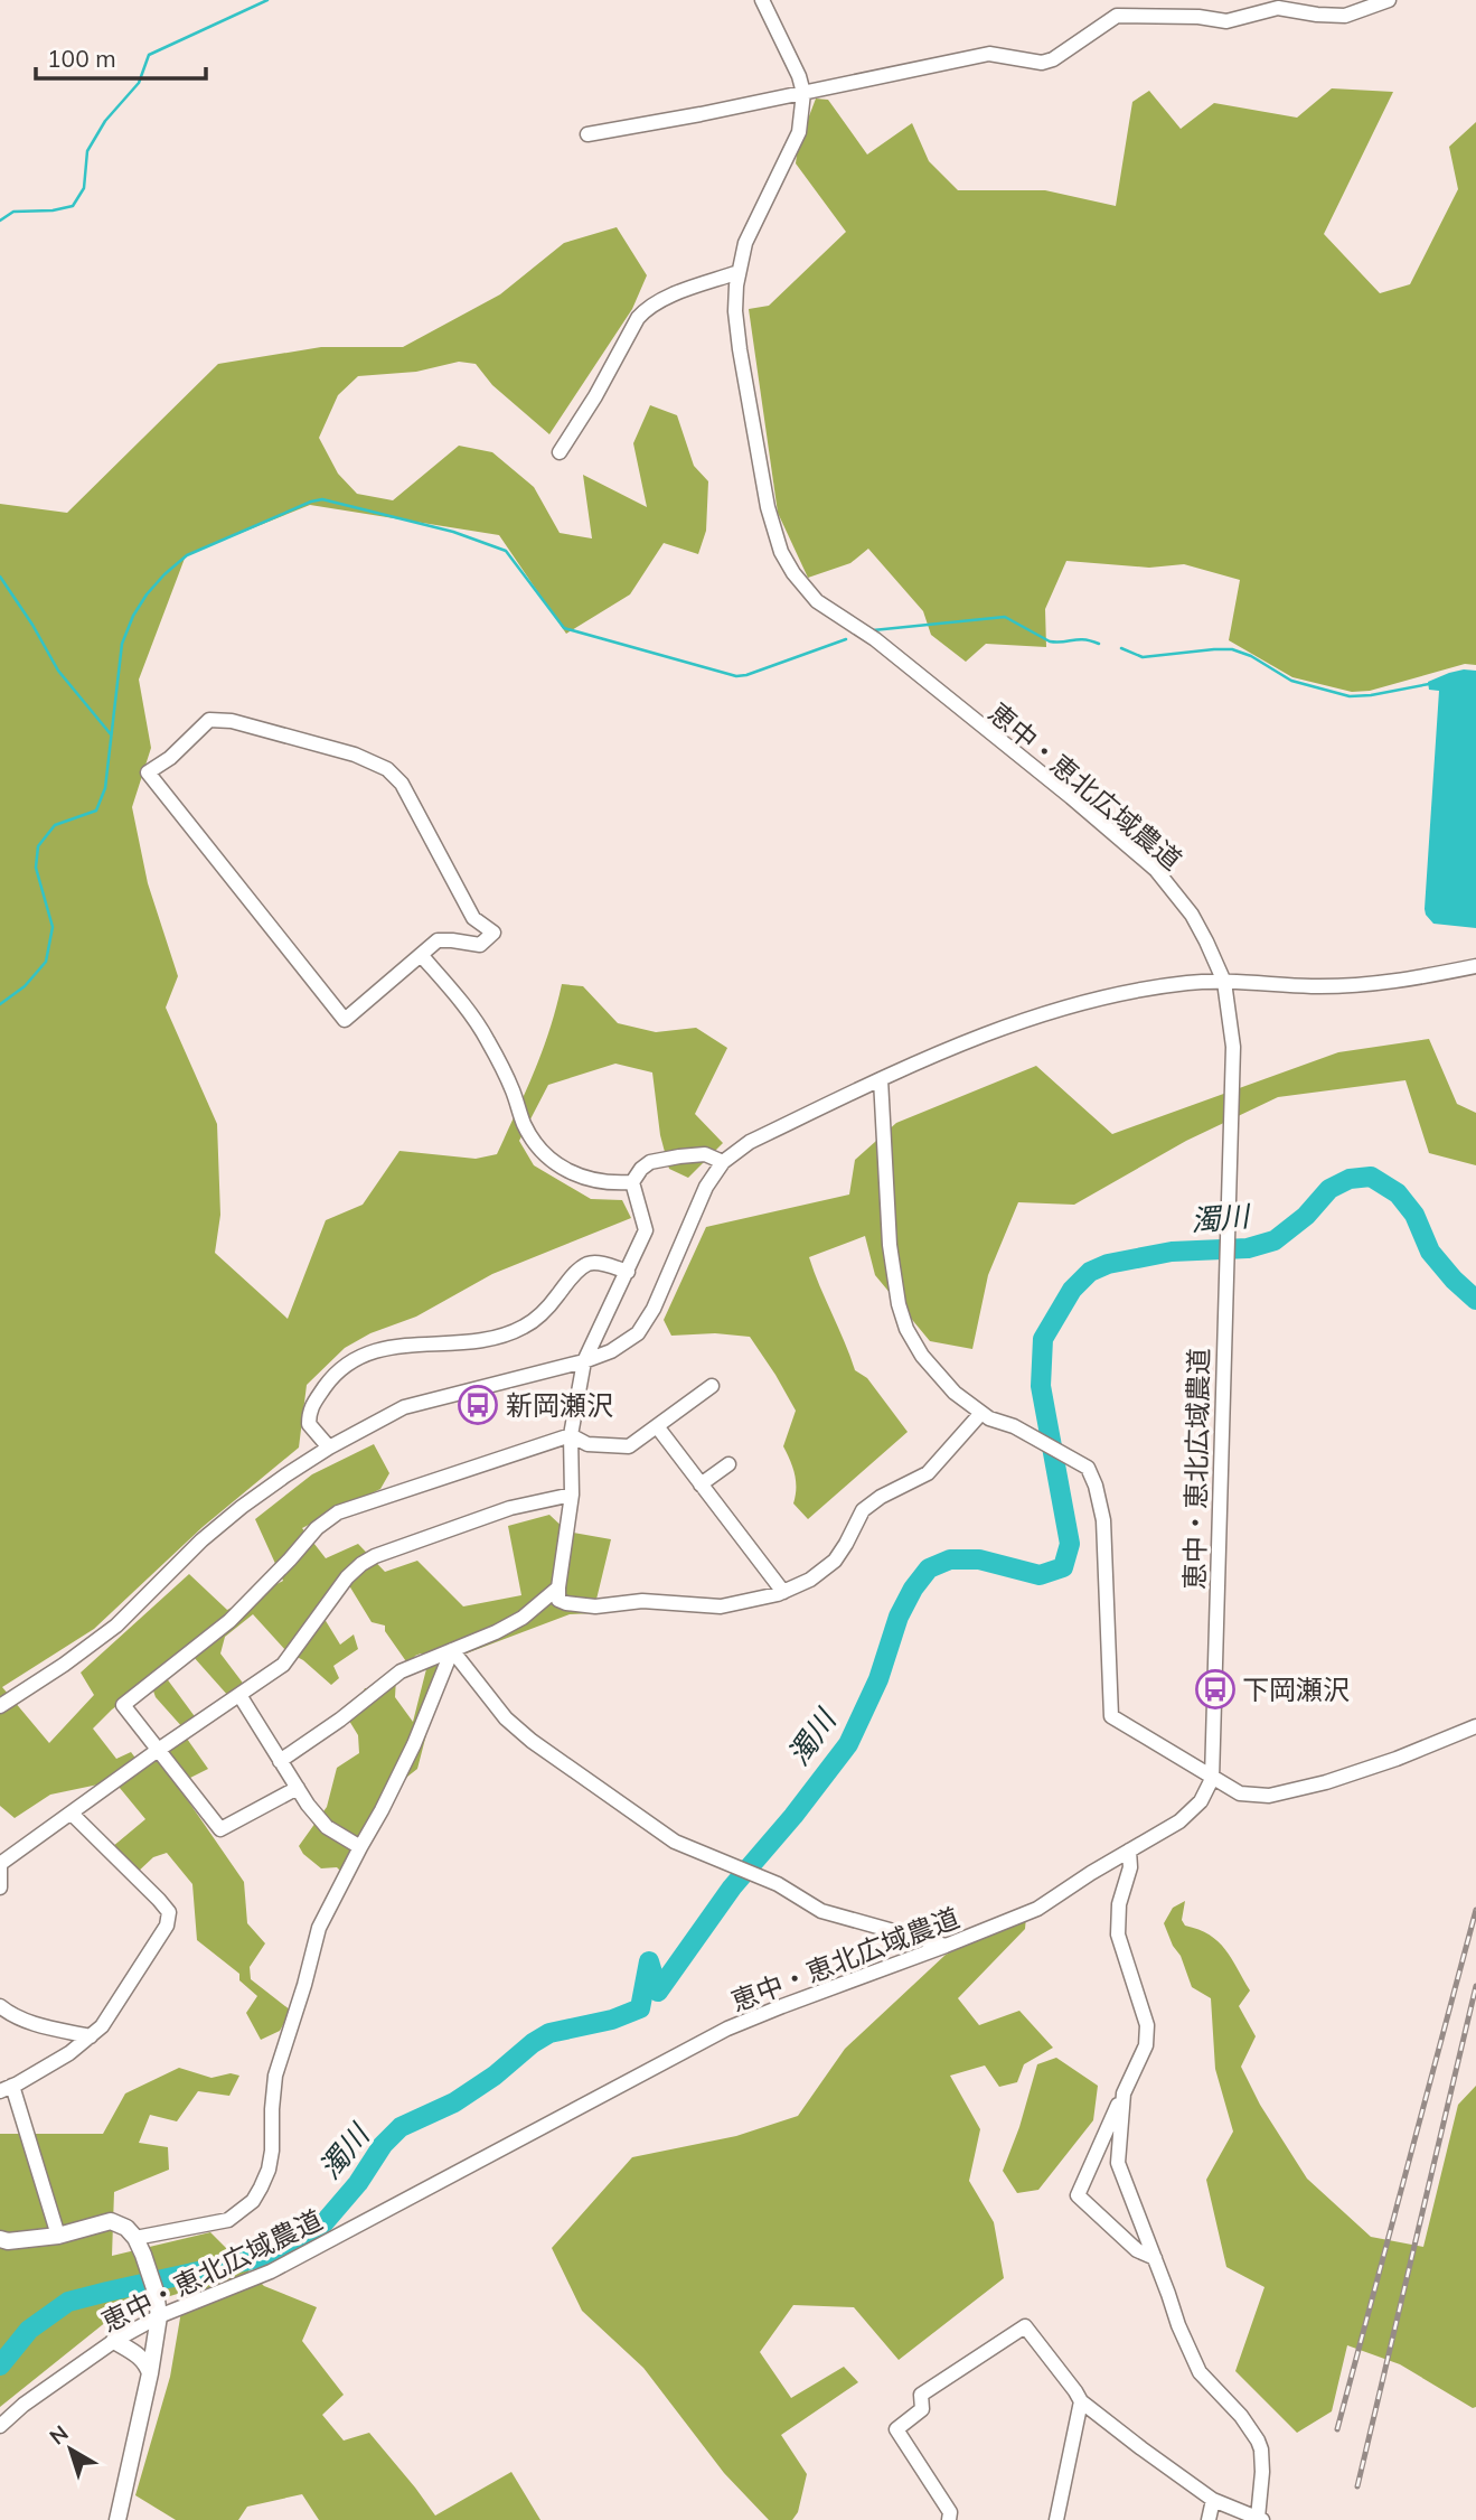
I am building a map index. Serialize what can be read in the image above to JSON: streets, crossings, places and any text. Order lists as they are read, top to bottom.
{
  "streets": {
    "street": ["恵中・恵北広域農道"]
  },
  "water": ["濁川"],
  "places": {
    "bus stop": ["新岡瀬沢", "下岡瀬沢"]
  },
  "scale_bar": "100 m",
  "north": "top left"
}
